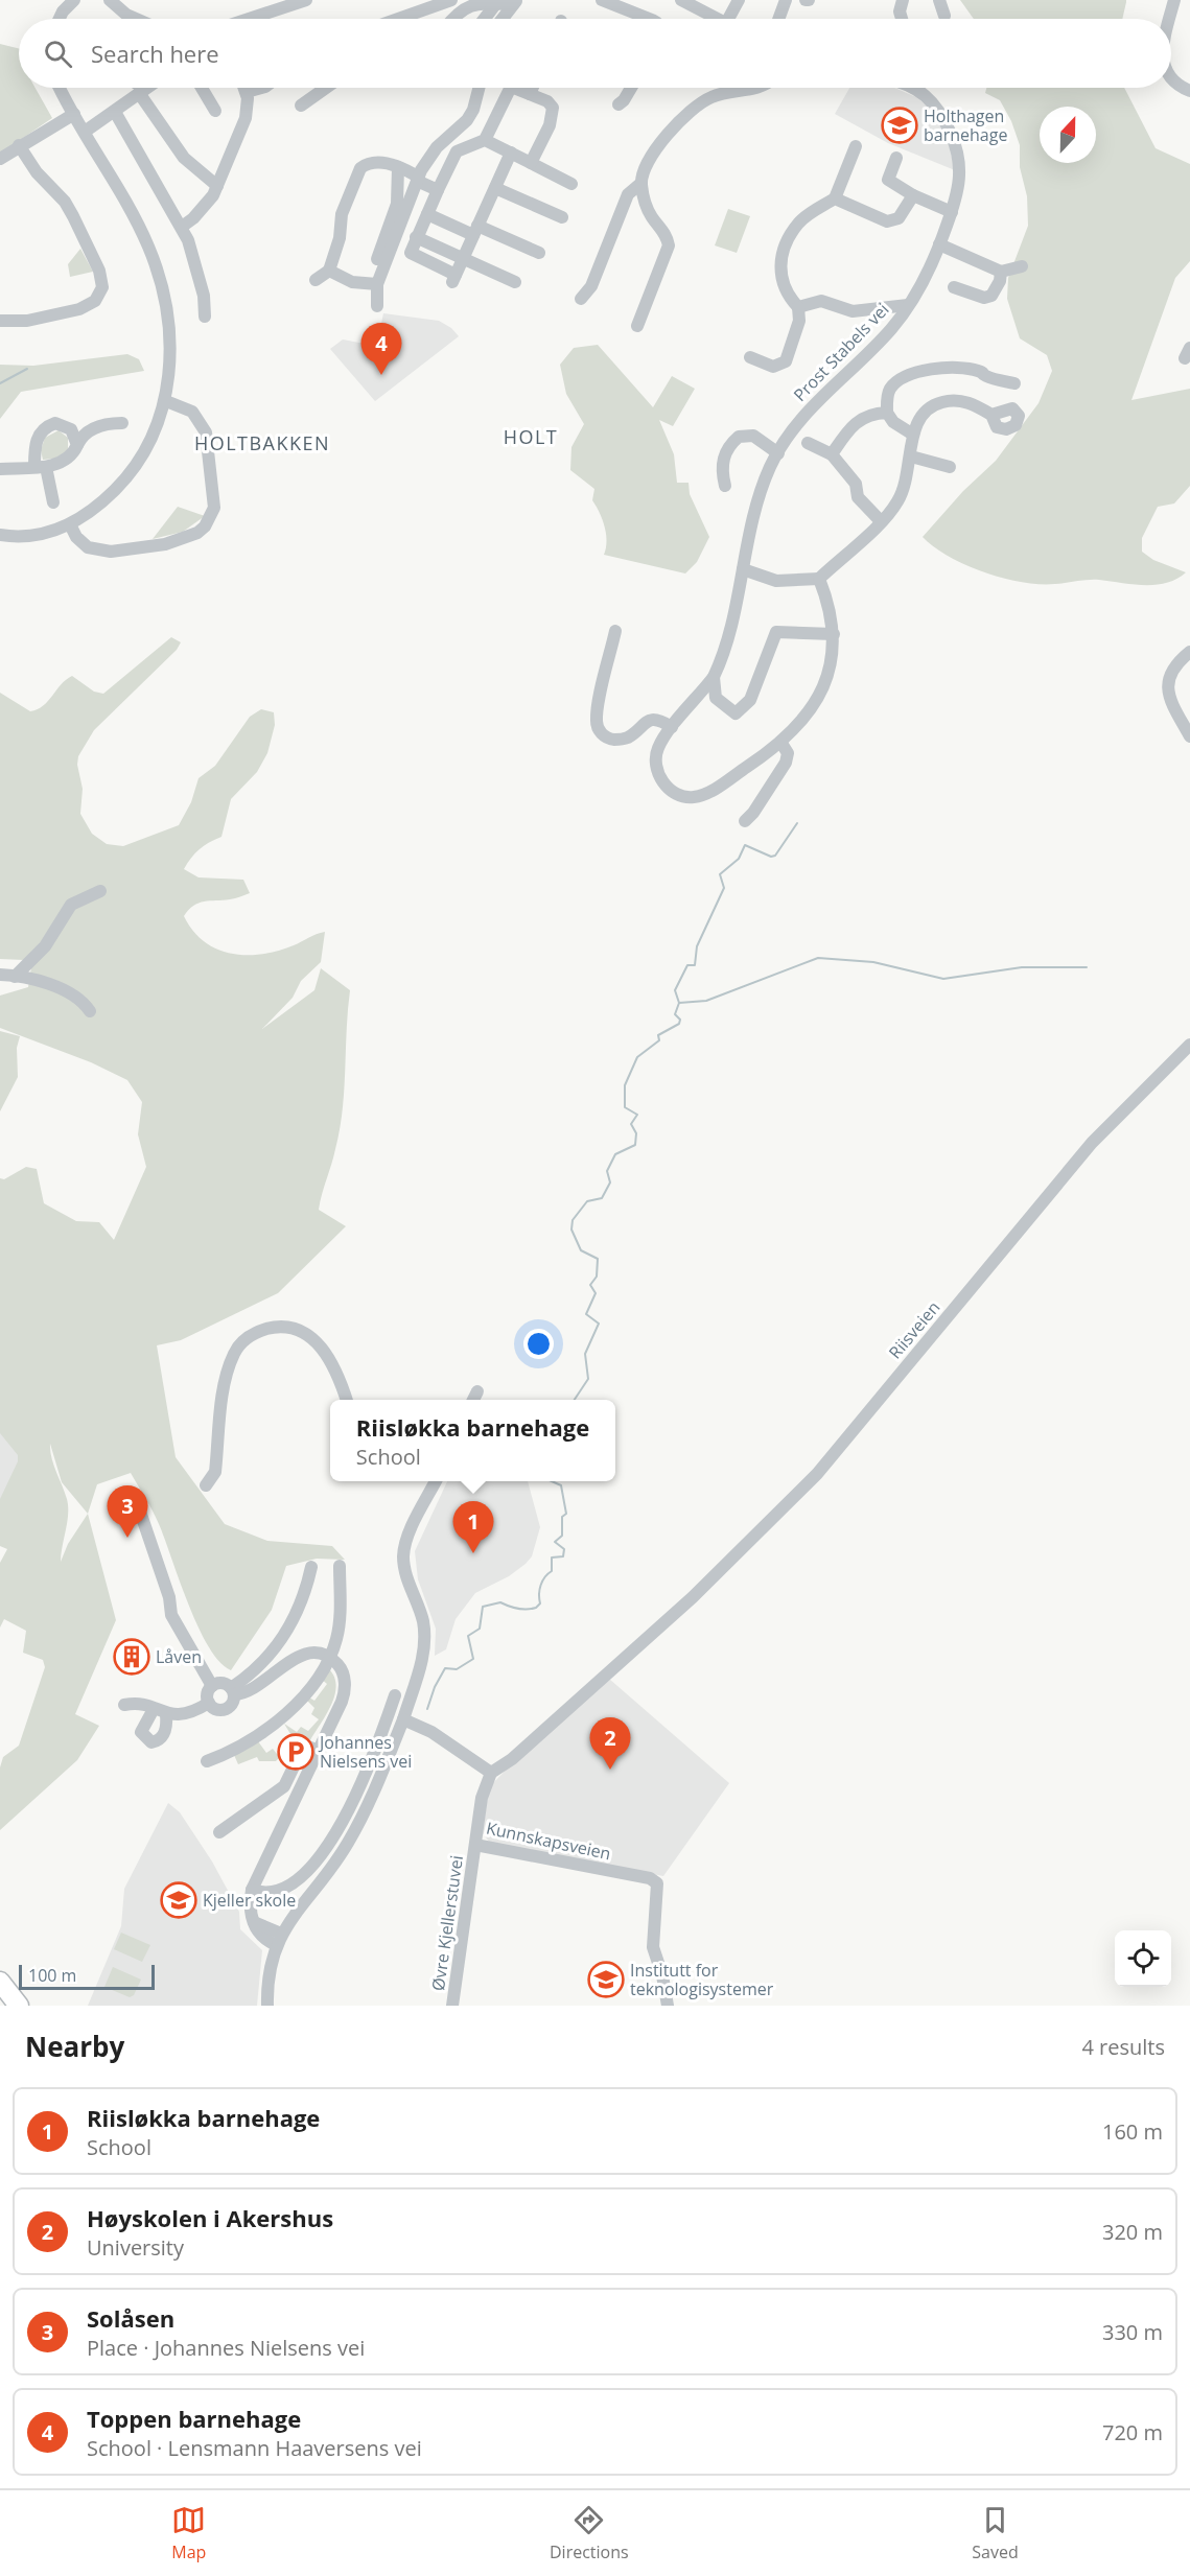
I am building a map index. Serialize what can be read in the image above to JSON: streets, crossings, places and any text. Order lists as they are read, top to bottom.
{
  "streets": {
    "street": [
      "Prost Stabels vei",
      "Riisveien",
      "Kunnskapsveien",
      "Øvre Kjellerstuvei"
    ]
  },
  "crossings": [
    ["Riisveien", "Kunnskapsveien"],
    ["Kunnskapsveien", "Øvre Kjellerstuvei"]
  ],
  "districts": ["HOLT", "HOLTBAKKEN"],
  "places": {
    "school or university": ["Holthagen barnehage", "Kjeller skole", "Institutt for teknologisystemer"],
    "building": ["Låven"],
    "parking": ["Johannes Nielsens vei"]
  },
  "scale_bar": "100 m",
  "north": "top",
  "page": {
    "search": "Search here",
    "pins": [
      "4",
      "3",
      "1",
      "2"
    ],
    "popup": ["Riisløkka barnehage", "School"],
    "scale": "100 m",
    "heading": ["Nearby", "4 results"],
    "list": [
      {
        "mark": "1",
        "name": "Riisløkka barnehage",
        "note": "School",
        "value": "160 m"
      },
      {
        "mark": "2",
        "name": "Høyskolen i Akershus",
        "note": "University",
        "value": "320 m"
      },
      {
        "mark": "3",
        "name": "Solåsen",
        "note": "Place · Johannes Nielsens vei",
        "value": "330 m"
      },
      {
        "mark": "4",
        "name": "Toppen barnehage",
        "note": "School · Lensmann Haaversens vei",
        "value": "720 m"
      }
    ],
    "nav": ["Map", "Directions", "Saved"]
  }
}
